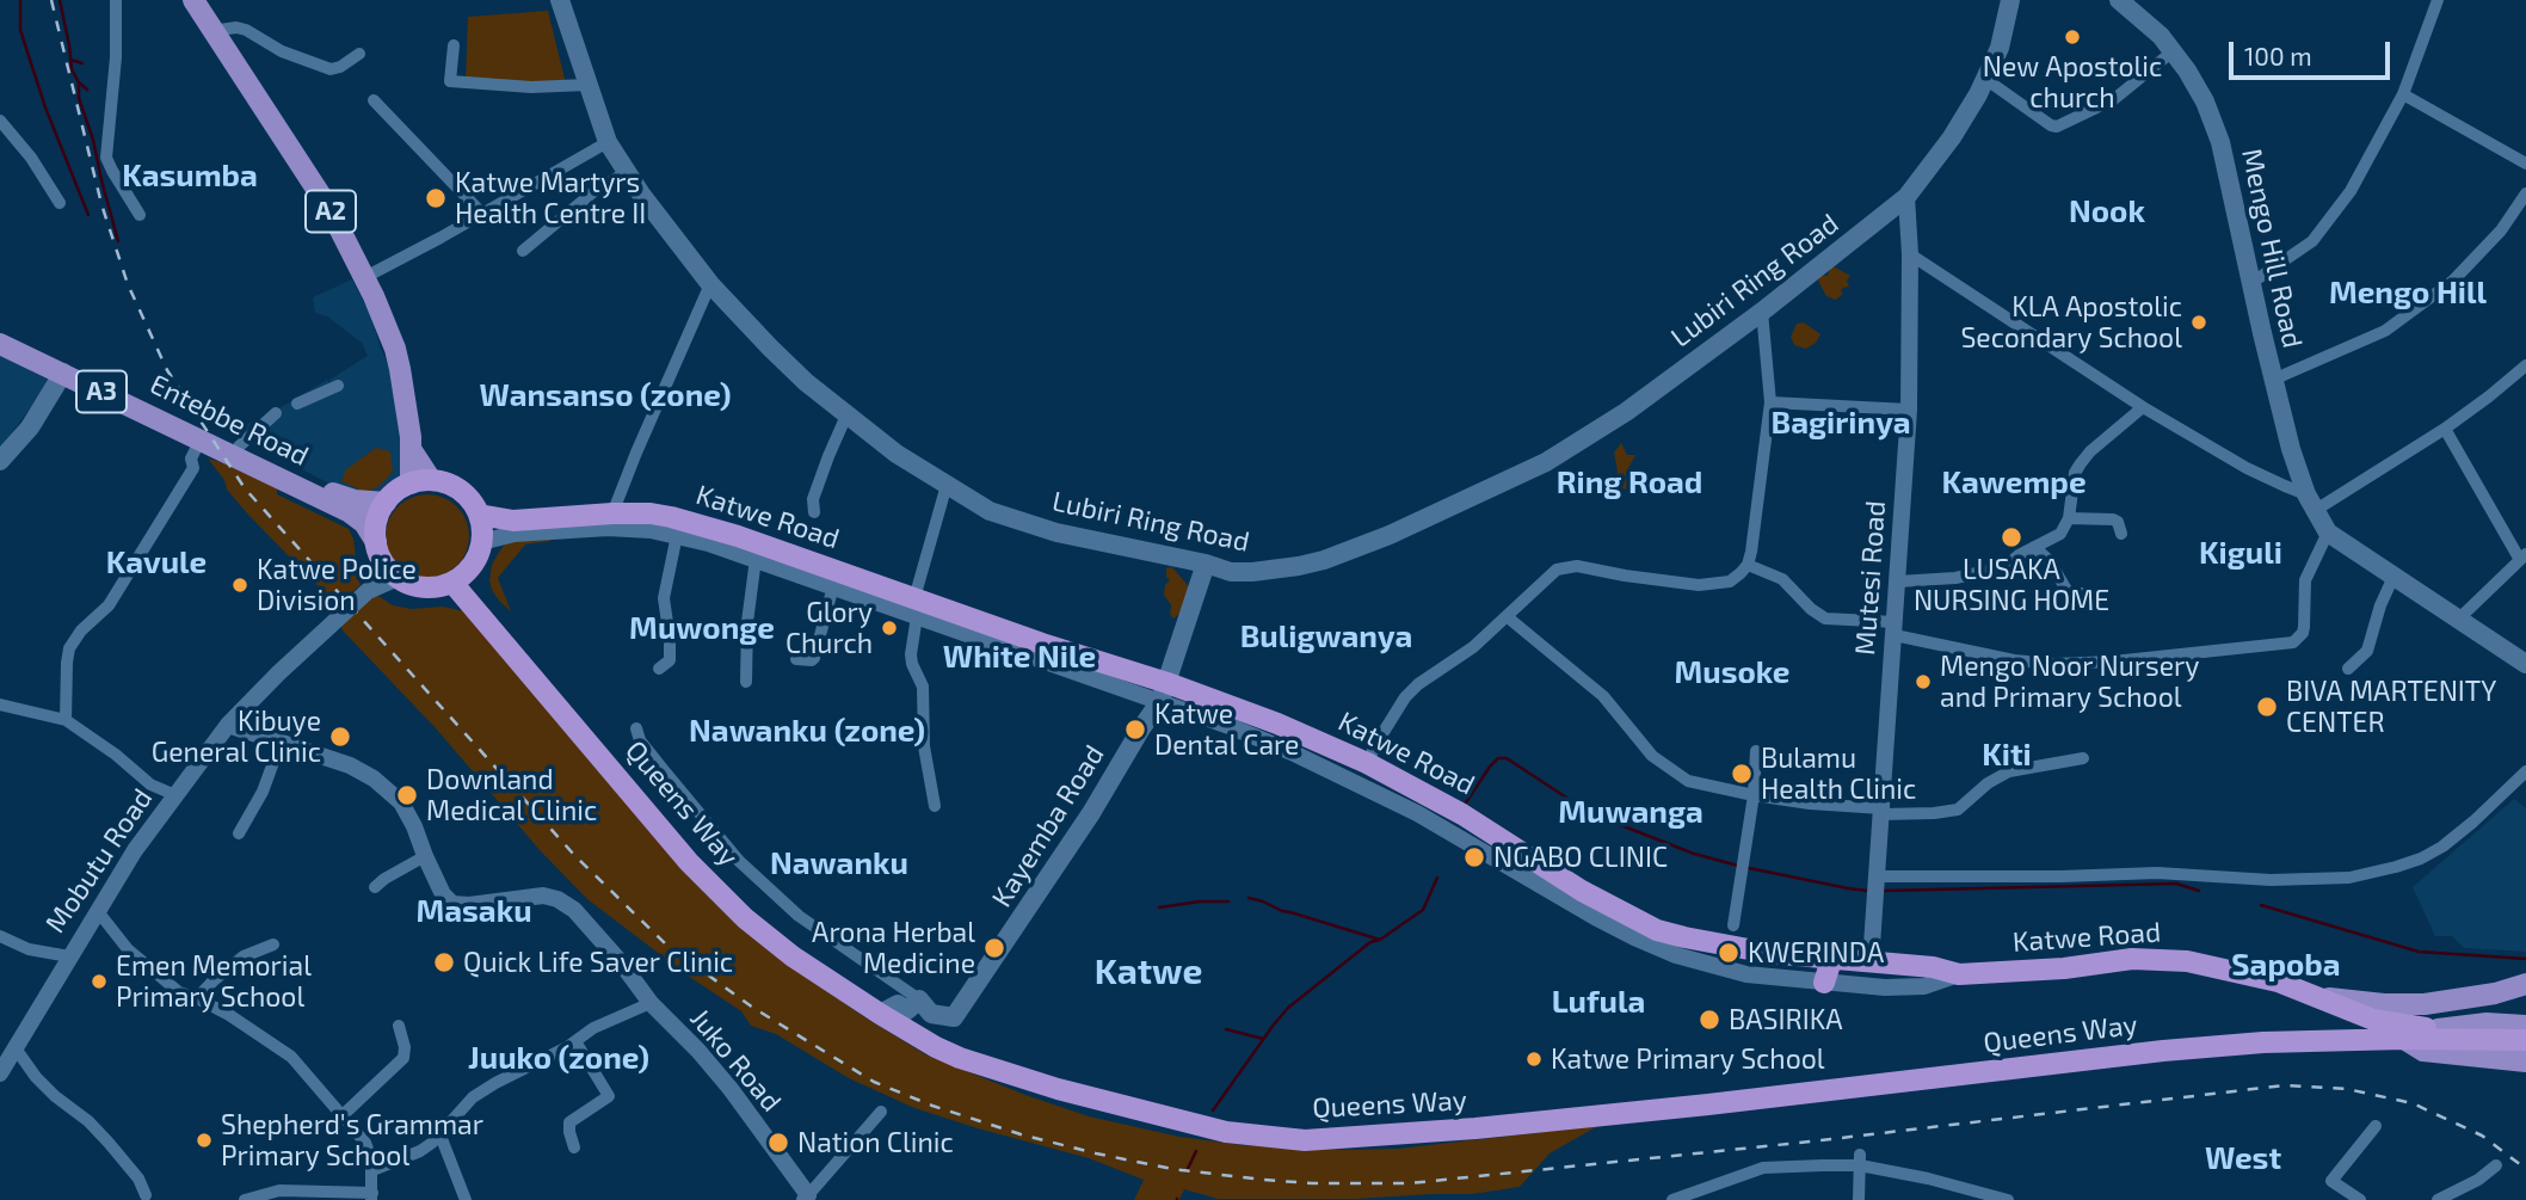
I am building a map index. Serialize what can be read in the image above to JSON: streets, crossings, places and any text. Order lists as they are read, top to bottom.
{
  "streets": {
    "highway": ["Katwe Road", "Queens Way"],
    "main road": [
      "A2",
      "Mengo Hill Road",
      "Lubiri Ring Road",
      "A3",
      "Entebbe Road",
      "Kayemba Road"
    ],
    "street": ["Mutesi Road", "Mobutu Road", "Juko Road"]
  },
  "crossings": [
    ["A2", "Entebbe Road"],
    ["A2", "Katwe Road"],
    ["A2", "Queens Way"],
    ["A2", "Mobutu Road"],
    ["Lubiri Ring Road", "Mutesi Road"],
    ["Lubiri Ring Road", "Kayemba Road"],
    ["Entebbe Road", "Katwe Road"],
    ["Entebbe Road", "Queens Way"],
    ["Entebbe Road", "Mobutu Road"],
    ["Katwe Road", "Mutesi Road"],
    ["Katwe Road", "Queens Way"],
    ["Katwe Road", "Kayemba Road"],
    ["Katwe Road", "Mobutu Road"],
    ["Queens Way", "Mobutu Road"],
    ["Mobutu Road", "Juko Road"]
  ],
  "districts": [
    "Kasumba",
    "Nook",
    "Mengo Hill",
    "Wansanso (zone)",
    "Bagirinya",
    "Ring Road",
    "Kawempe",
    "Kiguli",
    "Kavule",
    "Muwonge",
    "Buligwanya",
    "White Nile",
    "Musoke",
    "Nawanku (zone)",
    "Kiti",
    "Muwanga",
    "Nawanku",
    "Masaku",
    "Sapoba",
    "Katwe",
    "Lufula",
    "Juuko (zone)",
    "West"
  ],
  "places": [
    "New Apostolic church",
    "Katwe Martyrs Health Centre II",
    "KLA Apostolic Secondary School",
    "LUSAKA NURSING HOME",
    "Katwe Police Division",
    "Glory Church",
    "Mengo Noor Nursery and Primary School",
    "BIVA MARTENITY CENTER",
    "Katwe Dental Care",
    "Kibuye General Clinic",
    "Bulamu Health Clinic",
    "Downland Medical Clinic",
    "NGABO CLINIC",
    "Arona Herbal Medicine",
    "KWERINDA",
    "Quick Life Saver Clinic",
    "Emen Memorial Primary School",
    "BASIRIKA",
    "Katwe Primary School",
    "Shepherd's Grammar Primary School",
    "Nation Clinic"
  ],
  "scale_bar": "100 m"
}
